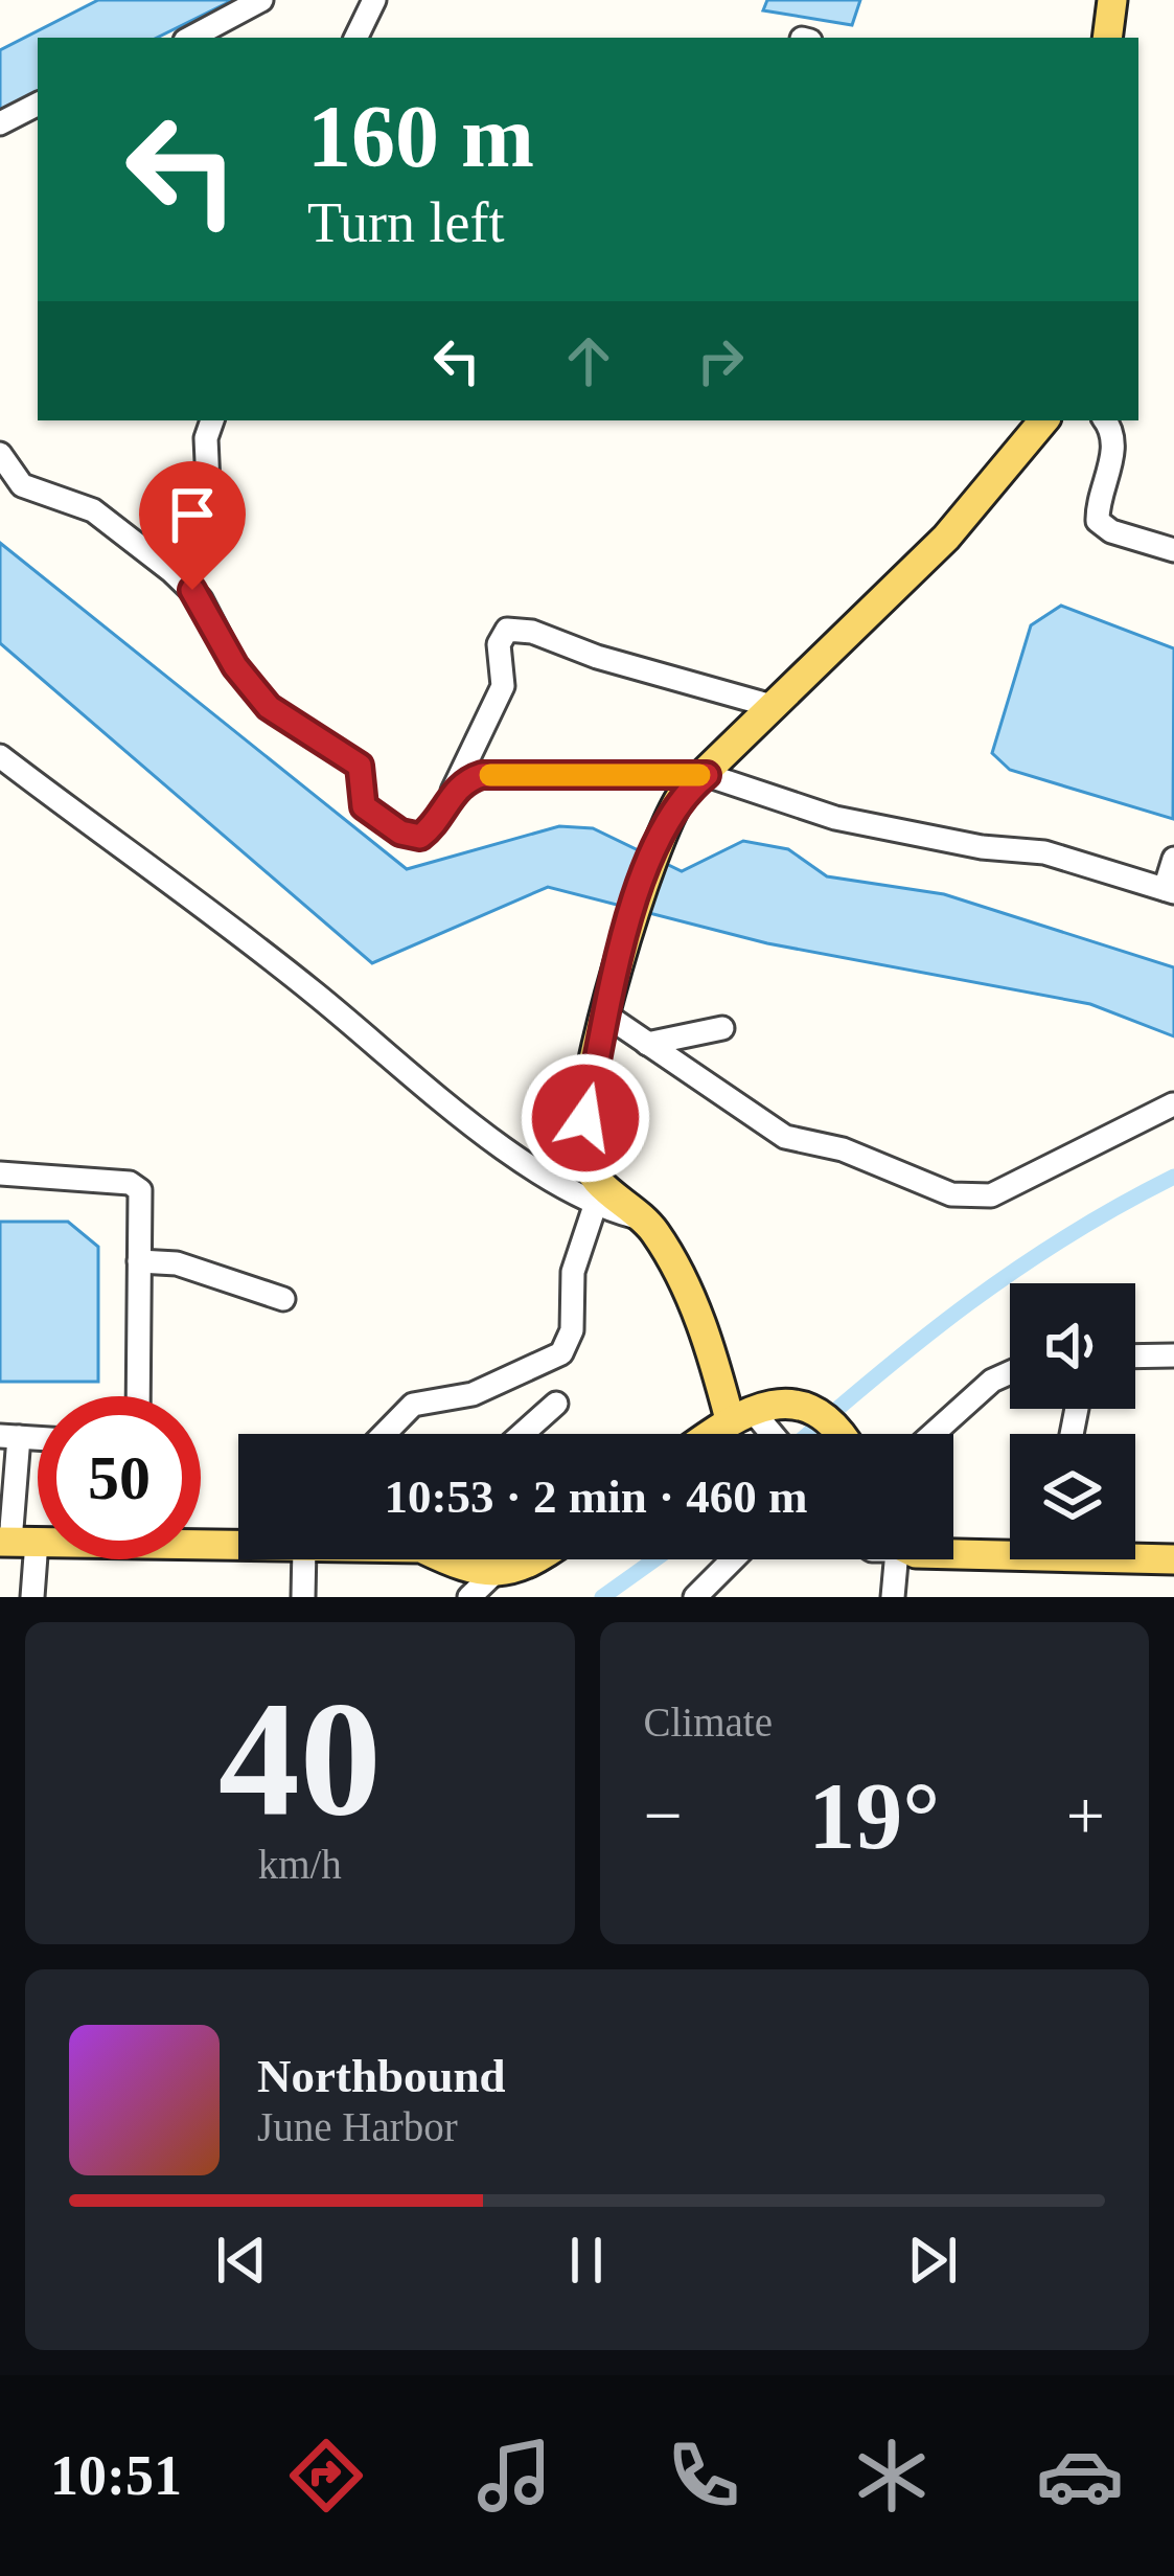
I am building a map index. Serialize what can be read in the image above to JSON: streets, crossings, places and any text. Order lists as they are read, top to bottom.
{
  "page": {
    "turn": ["160 m", "Turn left"],
    "limit": "50",
    "trip": "10:53 · 2 min · 460 m",
    "tile": [
      ["40", "km/h"],
      "Climate"
    ],
    "heat": ["−", "19°", "+"],
    "song": ["Northbound", "June Harbor"],
    "tabs": "10:51"
  }
}
